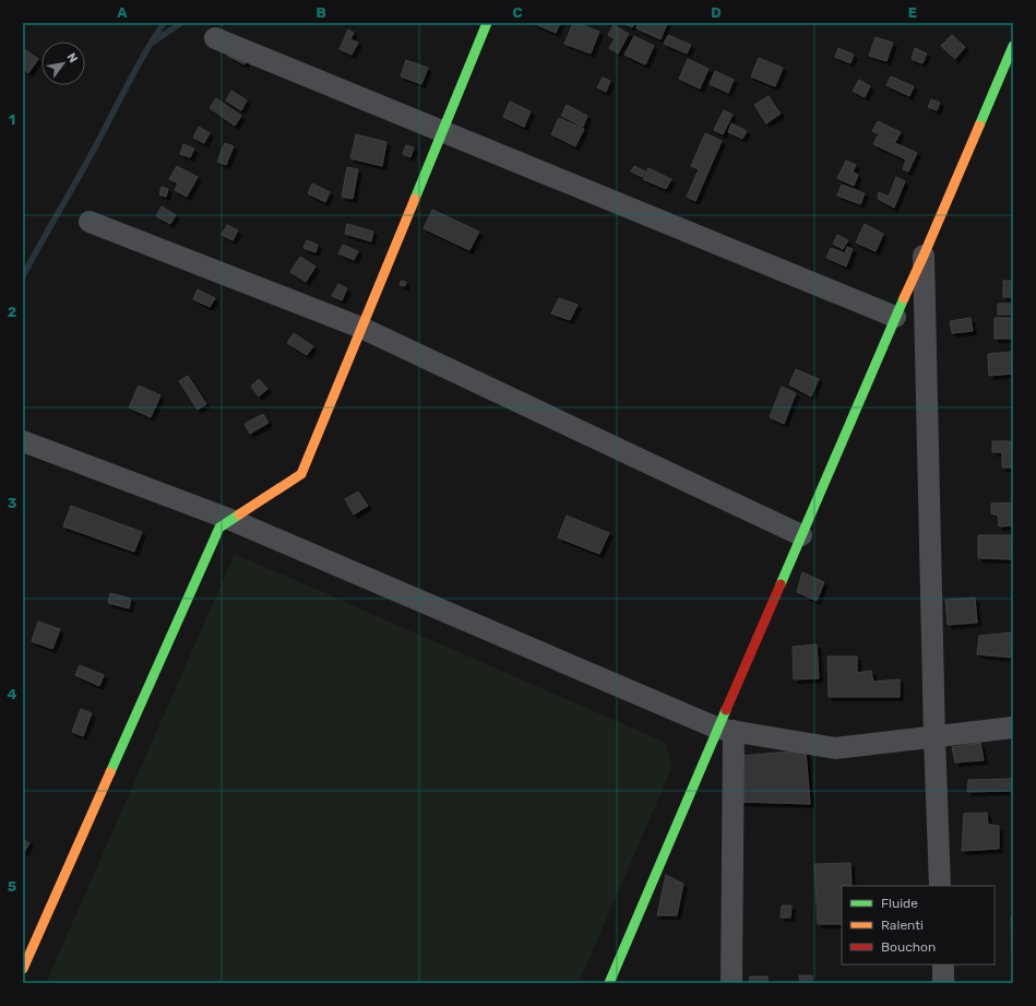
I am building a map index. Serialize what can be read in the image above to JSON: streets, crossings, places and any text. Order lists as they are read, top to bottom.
{
  "legend": ["Fluide", "Ralenti", "Bouchon"],
  "north": "top right",
  "grid": {
    "columns": [
      "A",
      "B",
      "C",
      "D",
      "E"
    ],
    "rows": [
      "1",
      "2",
      "3",
      "4",
      "5"
    ]
  }
}
